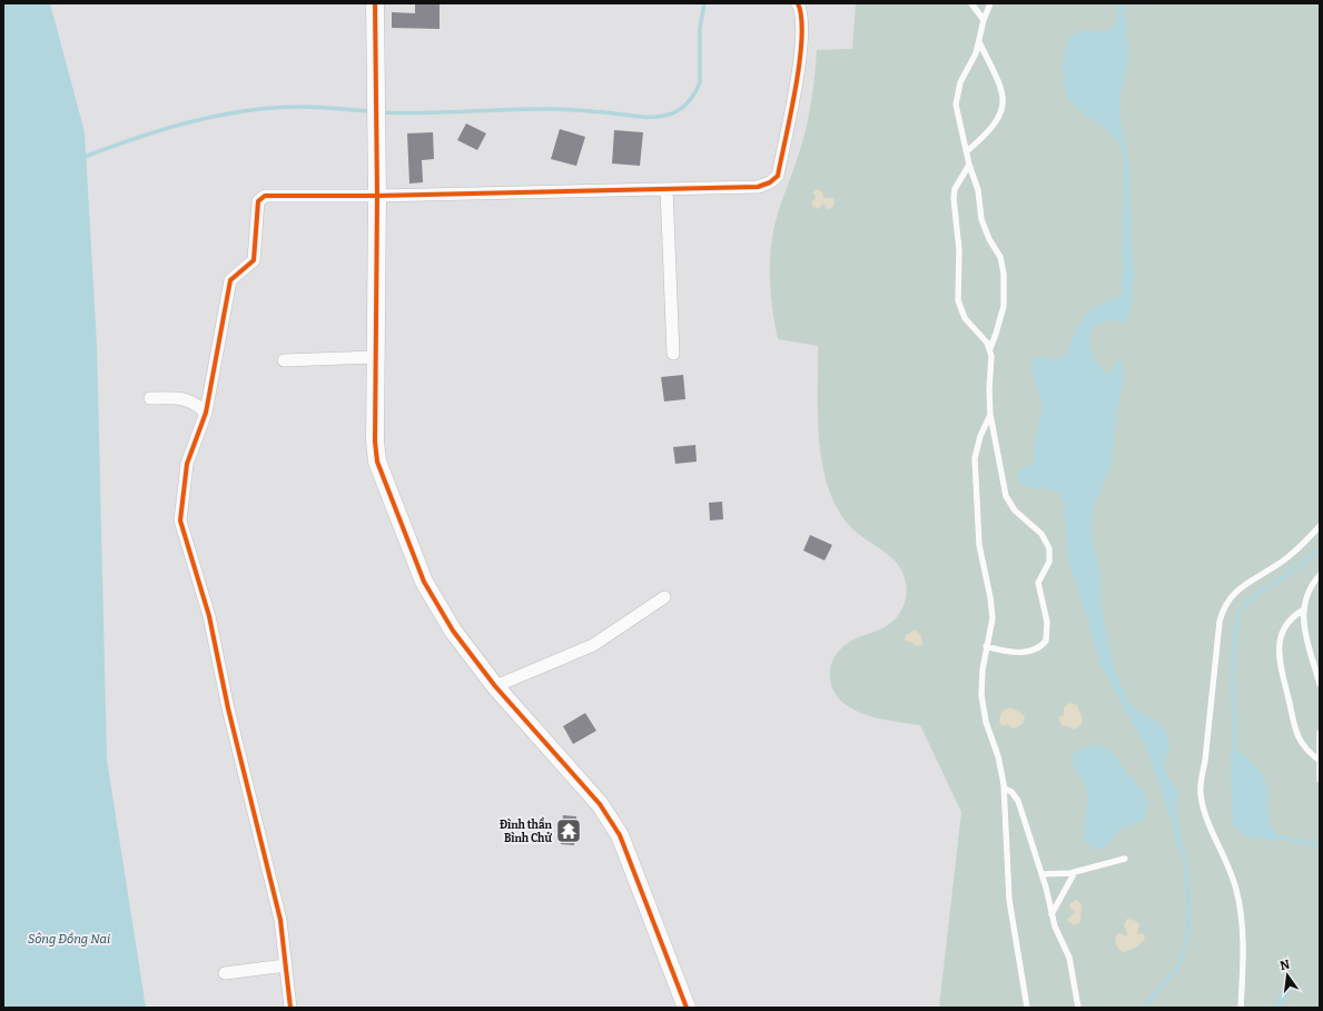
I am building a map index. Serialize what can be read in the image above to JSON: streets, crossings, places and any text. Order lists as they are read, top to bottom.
{
  "water": ["Sông Đồng Nai"],
  "places": {
    "temple": ["Đình thần Bình Chử"]
  },
  "north": "top"
}
